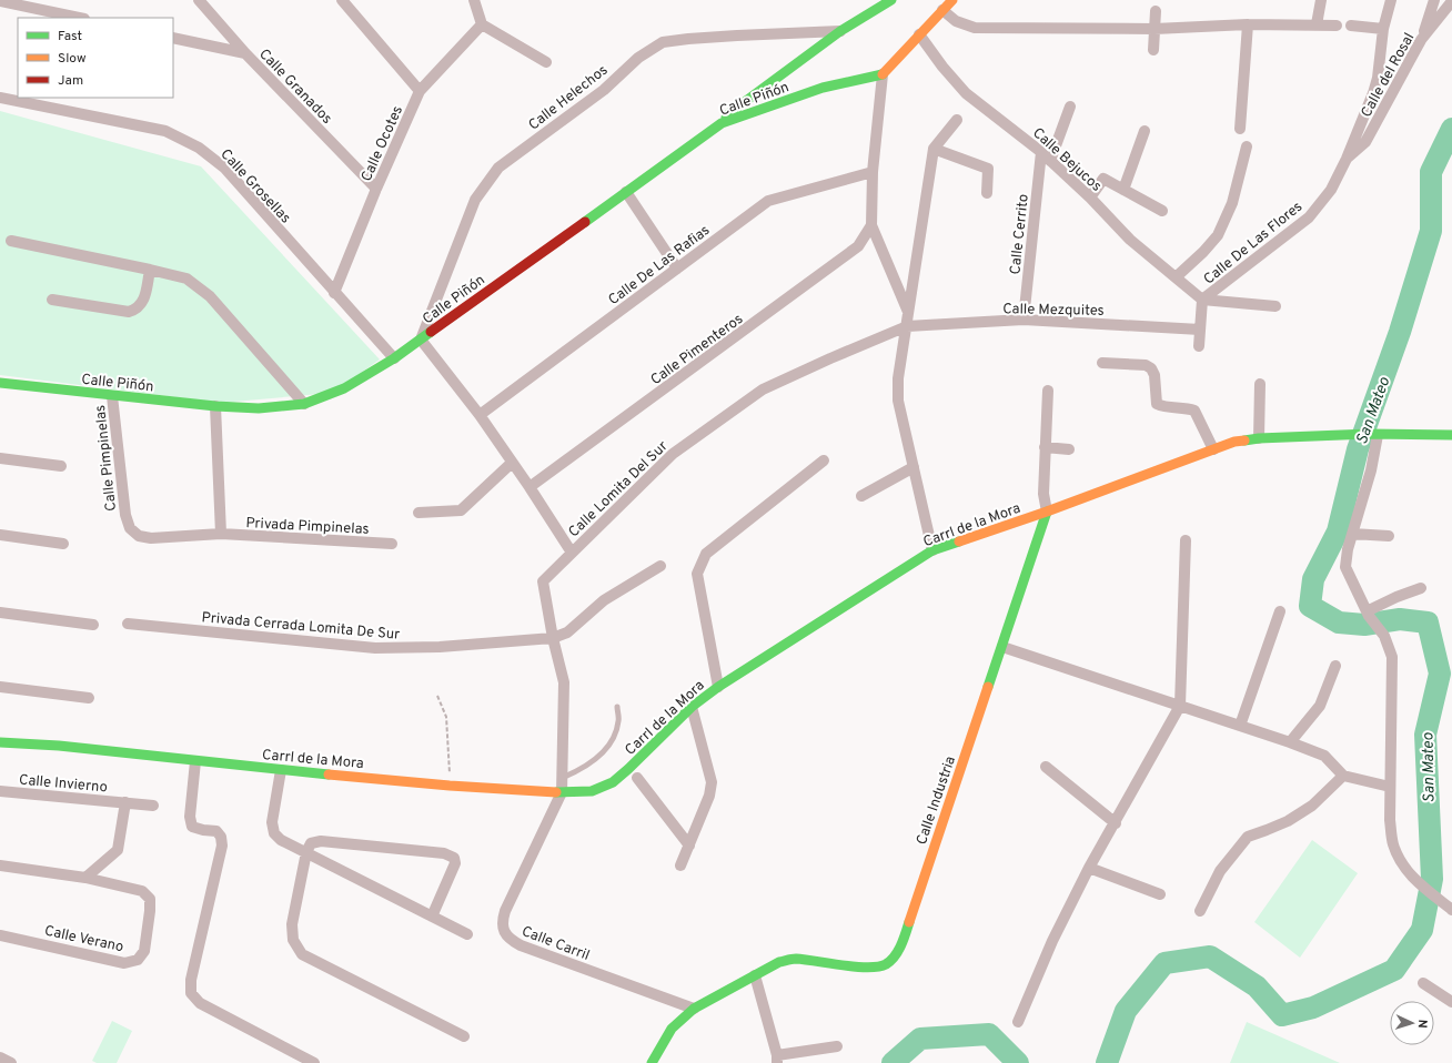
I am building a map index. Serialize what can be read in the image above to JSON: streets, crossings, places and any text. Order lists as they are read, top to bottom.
{
  "streets": {
    "street": [
      "Calle del Rosal",
      "Calle Granados",
      "Calle Helechos",
      "Calle Piñón",
      "Calle Ocotes",
      "Calle Bejucos",
      "Calle Grosellas",
      "Calle Cerrito",
      "Calle De Las Flores",
      "Calle De Las Rafias",
      "Calle Mezquites",
      "Calle Pimenteros",
      "Calle Pimpinelas",
      "Calle Lomita Del Sur",
      "Carrl de la Mora",
      "Privada Pimpinelas",
      "Privada Cerrada Lomita De Sur",
      "Calle Invierno",
      "Calle Industria",
      "Calle Verano",
      "Calle Carril"
    ]
  },
  "crossings": [
    ["Calle del Rosal", "Calle De Las Flores"],
    ["Calle Granados", "Calle Ocotes"],
    ["Calle Helechos", "Calle Piñón"],
    ["Calle Piñón", "Calle Grosellas"],
    ["Calle Piñón", "Calle Pimpinelas"],
    ["Calle Ocotes", "Calle Grosellas"],
    ["Calle Bejucos", "Calle Cerrito"],
    ["Calle Bejucos", "Calle De Las Flores"],
    ["Calle Cerrito", "Calle Mezquites"],
    ["Calle Mezquites", "Calle Lomita Del Sur"],
    ["Calle Pimpinelas", "Privada Pimpinelas"],
    ["Calle Lomita Del Sur", "Carrl de la Mora"],
    ["Calle Lomita Del Sur", "Privada Cerrada Lomita De Sur"],
    ["Calle Lomita Del Sur", "Calle Carril"],
    ["Carrl de la Mora", "Calle Industria"],
    ["Carrl de la Mora", "Calle Carril"],
    ["Calle Invierno", "Calle Verano"],
    ["Calle Industria", "Calle Carril"]
  ],
  "water": ["San Mateo"],
  "legend": ["Fast", "Slow", "Jam"],
  "north": "right"
}
